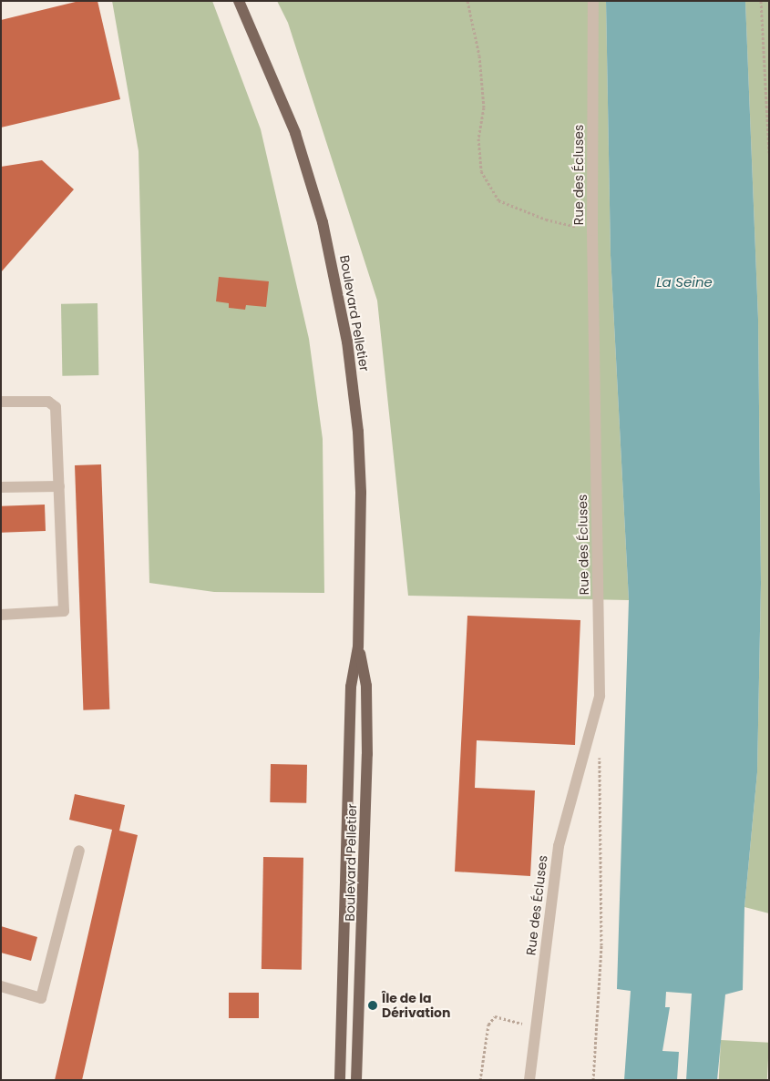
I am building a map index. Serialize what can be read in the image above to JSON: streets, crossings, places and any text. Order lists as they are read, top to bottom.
{
  "streets": {
    "main road": ["Boulevard Pelletier"],
    "street": ["Rue des Écluses"]
  },
  "water": ["La Seine"],
  "places": ["Île de la Dérivation"]
}
